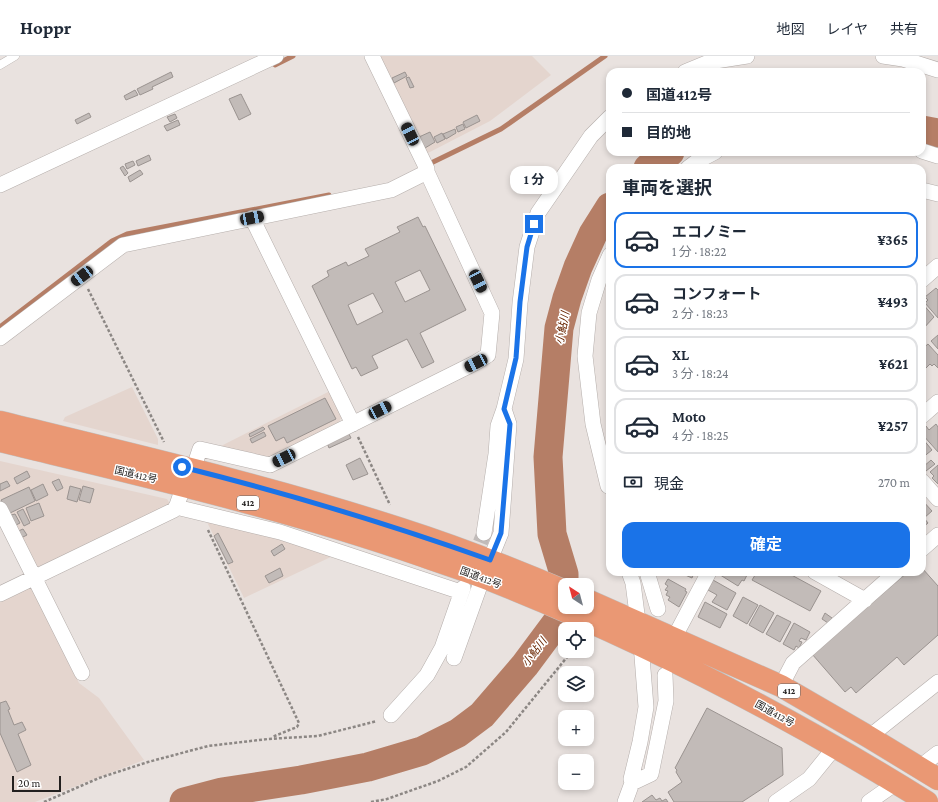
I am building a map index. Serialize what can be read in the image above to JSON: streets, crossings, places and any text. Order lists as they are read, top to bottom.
{
  "streets": {
    "highway": ["国道412号", "412"]
  },
  "water": ["小鮎川"],
  "scale_bar": "20 m",
  "north": "top left",
  "page": {
    "header": "Hoppr",
    "nav": ["地図", "レイヤ", "共有"],
    "banner": ["国道412号", "目的地"],
    "heading": "車両を選択",
    "bubble": "1 分",
    "list": [
      {
        "name": "エコノミー",
        "note": "1 分 · 18:22",
        "value": "¥365"
      },
      {
        "name": "コンフォート",
        "note": "2 分 · 18:23",
        "value": "¥493"
      },
      {
        "name": "XL",
        "note": "3 分 · 18:24",
        "value": "¥621"
      },
      {
        "name": "Moto",
        "note": "4 分 · 18:25",
        "value": "¥257"
      }
    ],
    "pay": ["現金", "270 m"],
    "buttons": "確定",
    "map_buttons": ["+", "−"],
    "scale": "20 m"
  }
}
